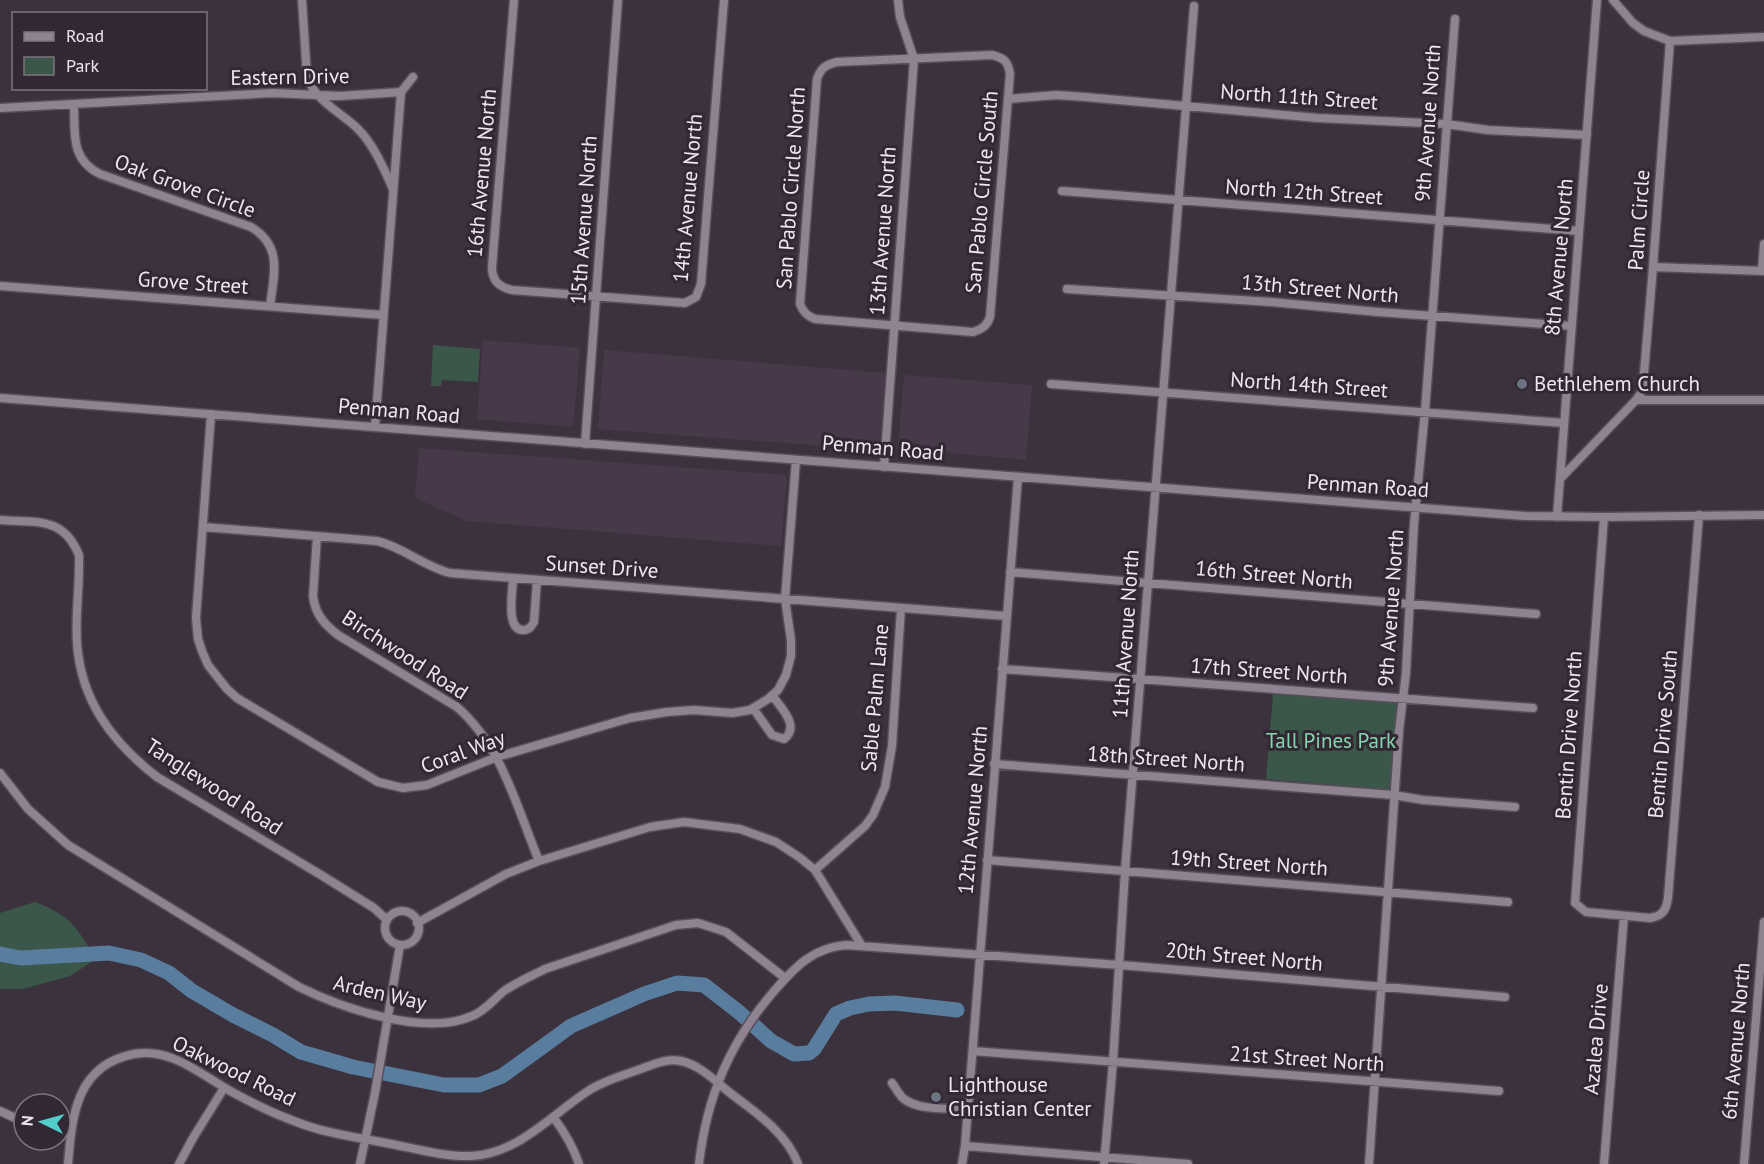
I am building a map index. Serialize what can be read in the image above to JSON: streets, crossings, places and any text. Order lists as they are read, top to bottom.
{
  "streets": {
    "street": [
      "Eastern Drive",
      "North 11th Street",
      "9th Avenue North",
      "16th Avenue North",
      "Oak Grove Circle",
      "San Pablo Circle North",
      "San Pablo Circle South",
      "North 12th Street",
      "14th Avenue North",
      "15th Avenue North",
      "Palm Circle",
      "13th Avenue North",
      "8th Avenue North",
      "Grove Street",
      "13th Street North",
      "North 14th Street",
      "Penman Road",
      "Sunset Drive",
      "16th Street North",
      "11th Avenue North",
      "Birchwood Road",
      "17th Street North",
      "Sable Palm Lane",
      "Bentin Drive South",
      "Bentin Drive North",
      "Coral Way",
      "18th Street North",
      "Tanglewood Road",
      "12th Avenue North",
      "19th Street North",
      "20th Street North",
      "Arden Way",
      "Azalea Drive",
      "6th Avenue North",
      "21st Street North",
      "Oakwood Road"
    ]
  },
  "crossings": [
    ["Eastern Drive", "Oak Grove Circle"],
    ["North 11th Street", "9th Avenue North"],
    ["North 11th Street", "San Pablo Circle South"],
    ["North 11th Street", "8th Avenue North"],
    ["North 11th Street", "11th Avenue North"],
    ["9th Avenue North", "North 12th Street"],
    ["9th Avenue North", "13th Street North"],
    ["9th Avenue North", "North 14th Street"],
    ["9th Avenue North", "Penman Road"],
    ["9th Avenue North", "16th Street North"],
    ["9th Avenue North", "17th Street North"],
    ["9th Avenue North", "18th Street North"],
    ["9th Avenue North", "19th Street North"],
    ["9th Avenue North", "20th Street North"],
    ["9th Avenue North", "21st Street North"],
    ["16th Avenue North", "14th Avenue North"],
    ["16th Avenue North", "15th Avenue North"],
    ["Oak Grove Circle", "Grove Street"],
    ["San Pablo Circle North", "San Pablo Circle South"],
    ["San Pablo Circle North", "13th Avenue North"],
    ["San Pablo Circle South", "13th Avenue North"],
    ["North 12th Street", "8th Avenue North"],
    ["North 12th Street", "11th Avenue North"],
    ["14th Avenue North", "15th Avenue North"],
    ["15th Avenue North", "Penman Road"],
    ["13th Avenue North", "Penman Road"],
    ["8th Avenue North", "13th Street North"],
    ["8th Avenue North", "North 14th Street"],
    ["8th Avenue North", "Penman Road"],
    ["13th Street North", "11th Avenue North"],
    ["North 14th Street", "11th Avenue North"],
    ["Penman Road", "11th Avenue North"],
    ["Penman Road", "Bentin Drive South"],
    ["Penman Road", "Bentin Drive North"],
    ["Penman Road", "Coral Way"],
    ["Penman Road", "12th Avenue North"],
    ["Sunset Drive", "Birchwood Road"],
    ["Sunset Drive", "Sable Palm Lane"],
    ["Sunset Drive", "Coral Way"],
    ["Sunset Drive", "12th Avenue North"],
    ["16th Street North", "11th Avenue North"],
    ["16th Street North", "12th Avenue North"],
    ["11th Avenue North", "17th Street North"],
    ["11th Avenue North", "18th Street North"],
    ["11th Avenue North", "19th Street North"],
    ["11th Avenue North", "20th Street North"],
    ["11th Avenue North", "21st Street North"],
    ["Birchwood Road", "Coral Way"],
    ["17th Street North", "12th Avenue North"],
    ["Bentin Drive South", "Bentin Drive North"],
    ["Bentin Drive South", "Azalea Drive"],
    ["Bentin Drive North", "Azalea Drive"],
    ["18th Street North", "12th Avenue North"],
    ["12th Avenue North", "19th Street North"],
    ["12th Avenue North", "20th Street North"],
    ["12th Avenue North", "21st Street North"],
    ["20th Street North", "Arden Way"],
    ["20th Street North", "Oakwood Road"]
  ],
  "parks": ["Tall Pines Park"],
  "places": ["Bethlehem Church", "Lighthouse Christian Center"],
  "legend": ["Road", "Park"],
  "north": "left"
}
